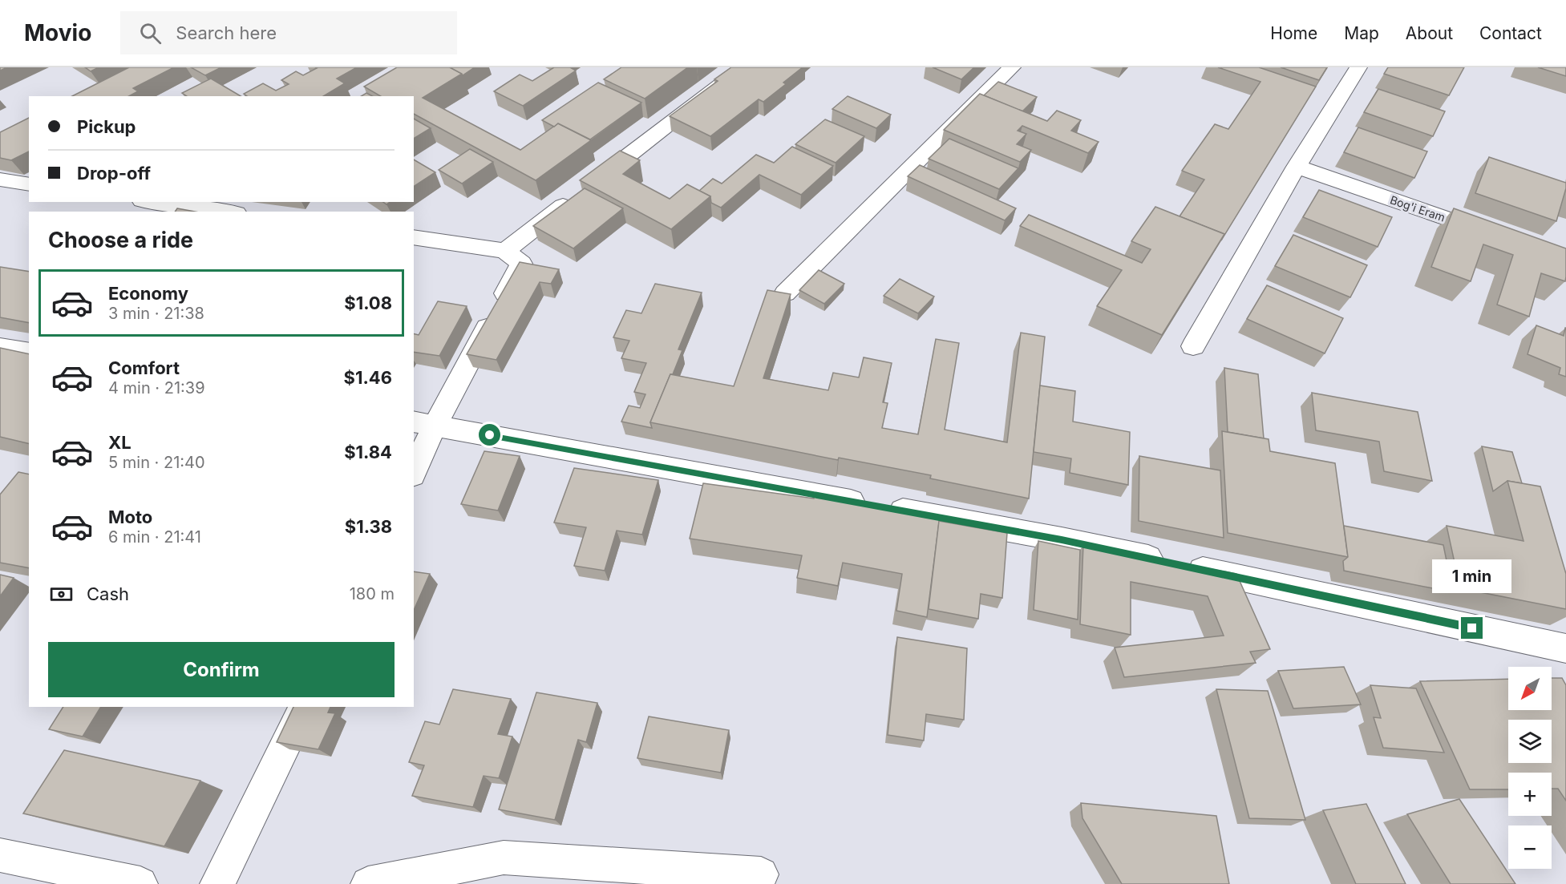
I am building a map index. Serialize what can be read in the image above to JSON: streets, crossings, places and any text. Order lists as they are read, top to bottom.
{
  "streets": {
    "street": ["Bog'i Eram"]
  },
  "north": "bottom left",
  "page": {
    "header": "Movio",
    "search": "Search here",
    "nav": [
      "Home",
      "Map",
      "About",
      "Contact"
    ],
    "banner": ["Pickup", "Drop-off"],
    "heading": "Choose a ride",
    "list": [
      {
        "name": "Economy",
        "note": "3 min · 21:38",
        "value": "$1.08"
      },
      {
        "name": "Comfort",
        "note": "4 min · 21:39",
        "value": "$1.46"
      },
      {
        "name": "XL",
        "note": "5 min · 21:40",
        "value": "$1.84"
      },
      {
        "name": "Moto",
        "note": "6 min · 21:41",
        "value": "$1.38"
      }
    ],
    "bubble": "1 min",
    "pay": ["Cash", "180 m"],
    "buttons": "Confirm",
    "map_buttons": ["+", "−"]
  }
}
